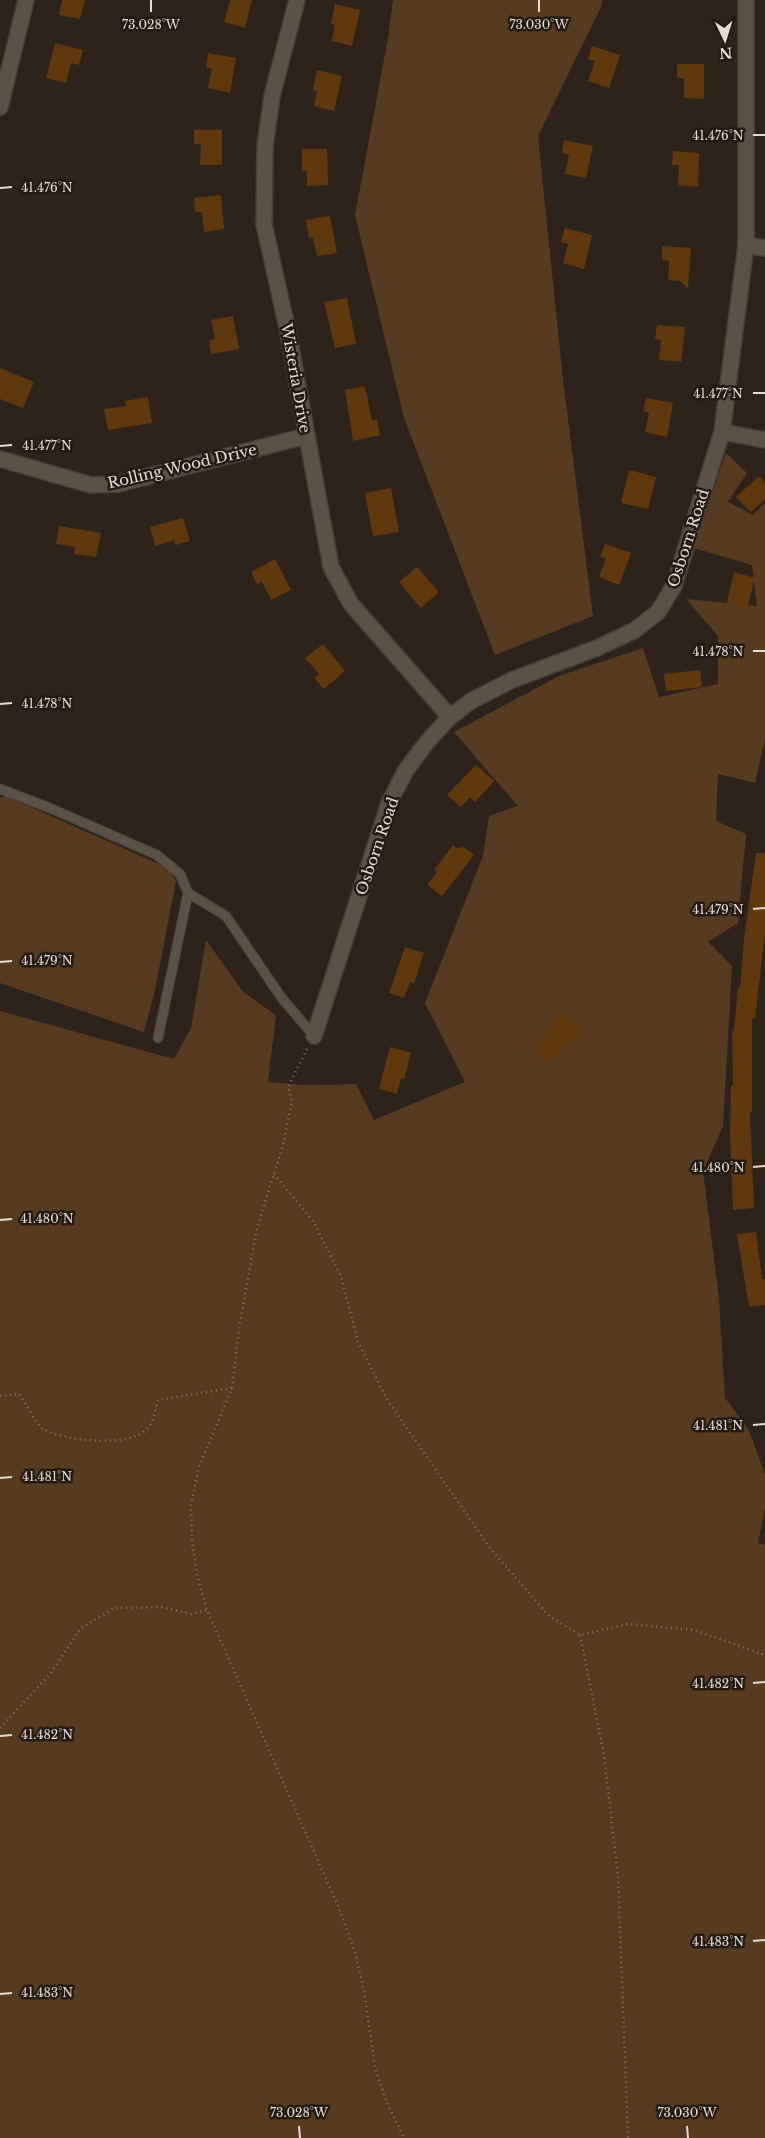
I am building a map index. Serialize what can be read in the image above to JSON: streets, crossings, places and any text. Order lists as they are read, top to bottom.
{
  "streets": {
    "street": ["Wisteria Drive", "Rolling Wood Drive", "Osborn Road"]
  },
  "crossings": [
    ["Wisteria Drive", "Rolling Wood Drive"],
    ["Wisteria Drive", "Osborn Road"]
  ],
  "north": "bottom",
  "coordinates": [
    "73.028°W",
    "73.030°W",
    "41.476°N",
    "41.477°N",
    "41.478°N",
    "41.479°N",
    "41.480°N",
    "41.481°N",
    "41.482°N",
    "41.483°N"
  ]
}
